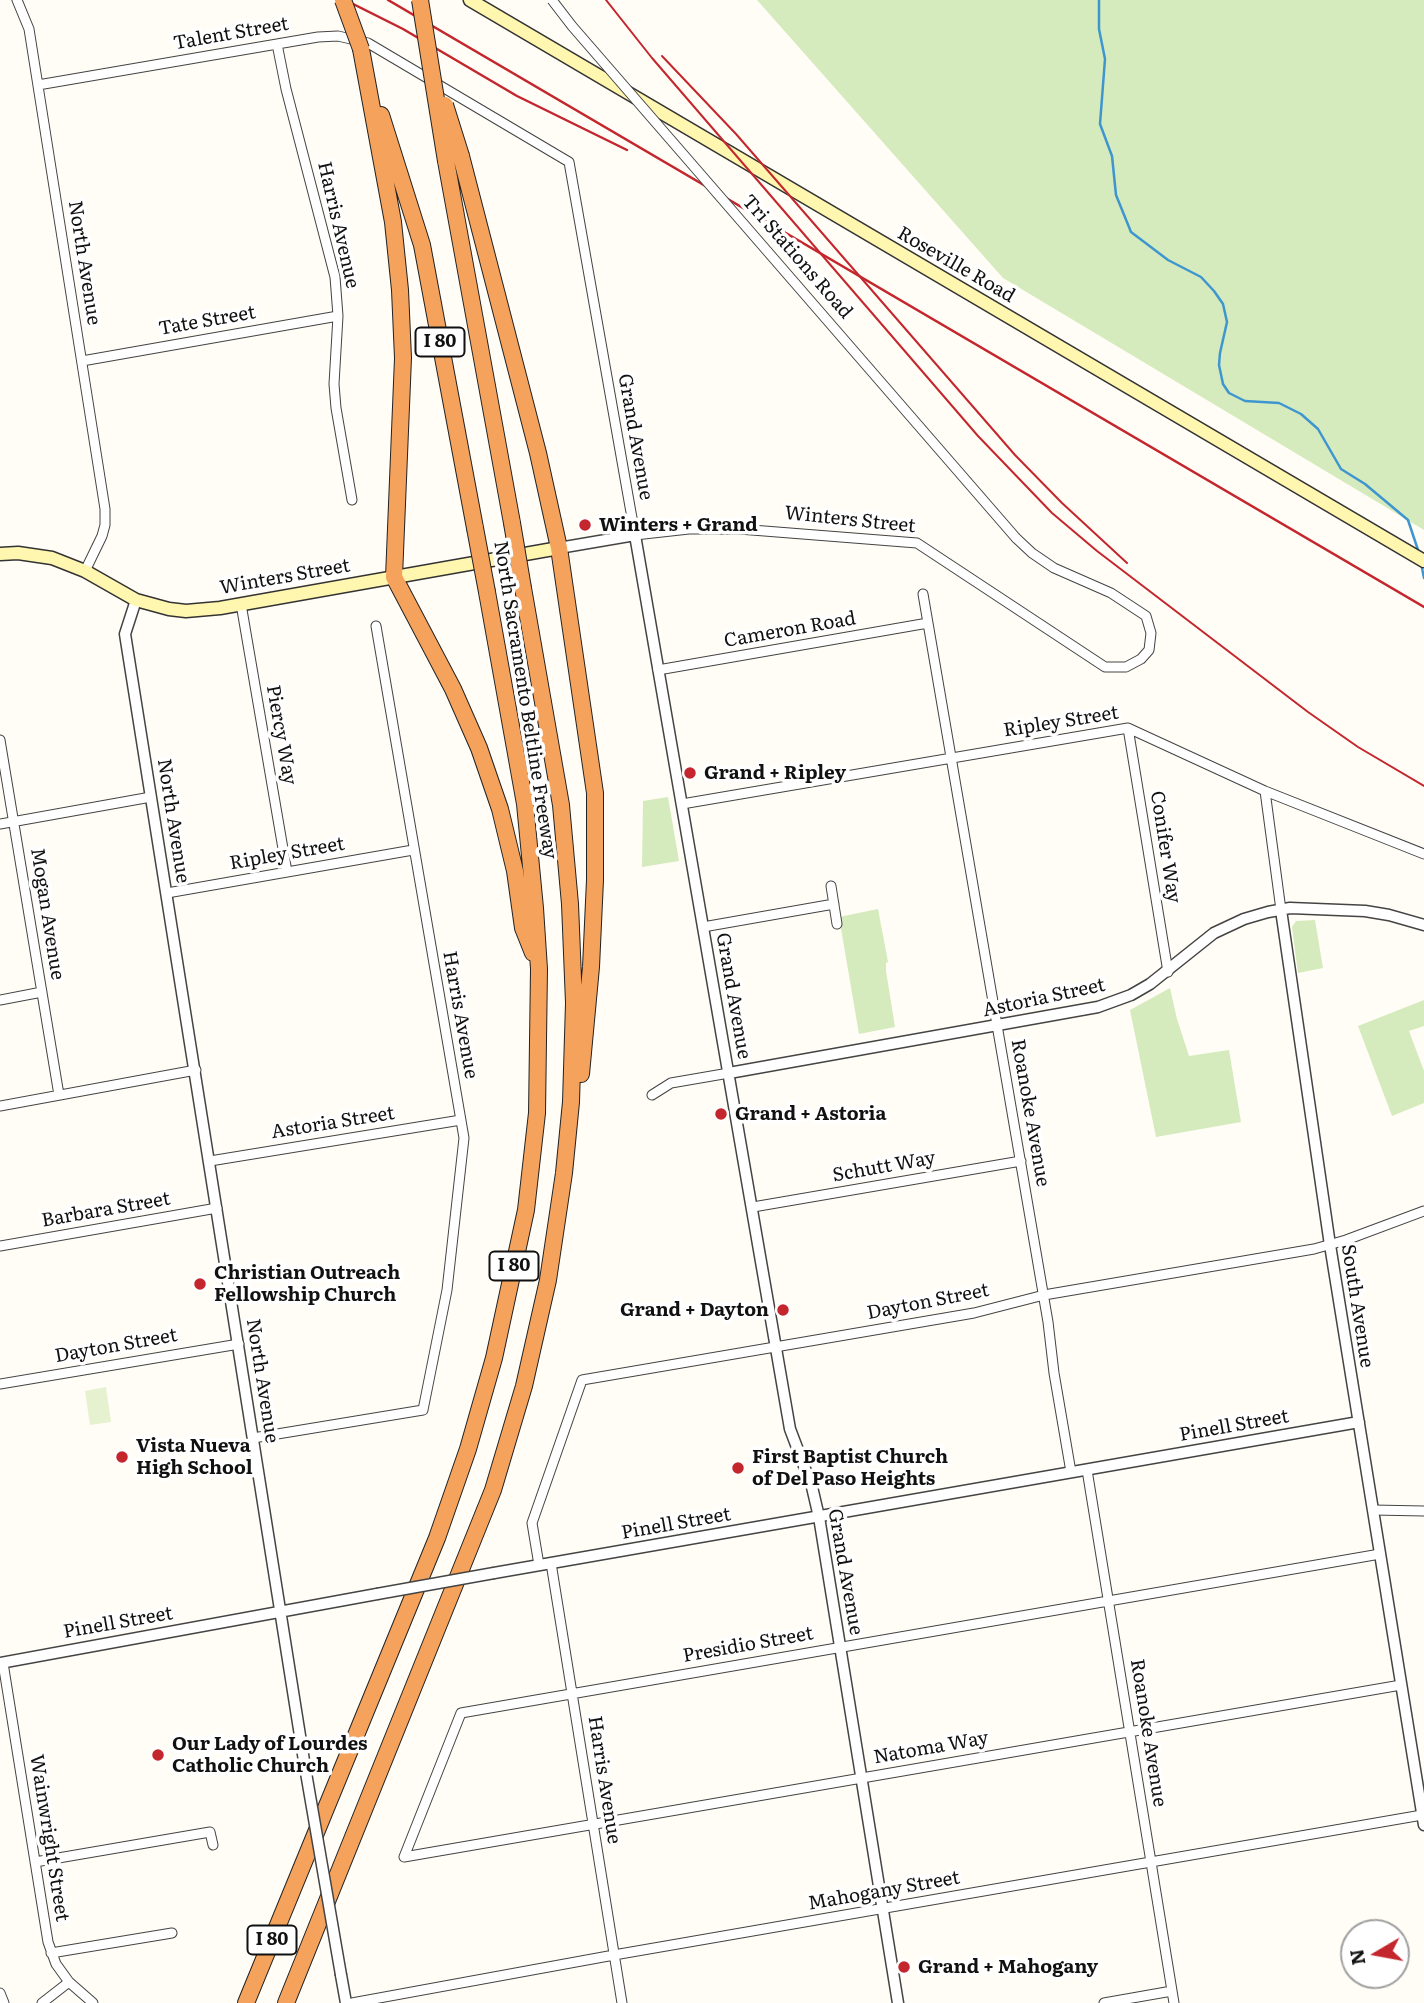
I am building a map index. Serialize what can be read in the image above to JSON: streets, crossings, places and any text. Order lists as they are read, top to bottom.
{
  "streets": {
    "highway": ["I 80", "North Sacramento Beltline Freeway"],
    "main road": ["Roseville Road", "Winters Street"],
    "street": [
      "Talent Street",
      "Harris Avenue",
      "Tri Stations Road",
      "North Avenue",
      "Tate Street",
      "Grand Avenue",
      "Cameron Road",
      "Ripley Street",
      "Piercy Way",
      "Conifer Way",
      "Mogan Avenue",
      "Astoria Street",
      "Roanoke Avenue",
      "Schutt Way",
      "Barbara Street",
      "Dayton Street",
      "South Avenue",
      "Pinell Street",
      "Presidio Street",
      "Natoma Way",
      "Wainwright Street",
      "Mahogany Street"
    ]
  },
  "crossings": [
    ["Talent Street", "Harris Avenue"],
    ["Talent Street", "North Avenue"],
    ["Talent Street", "Grand Avenue"],
    ["Harris Avenue", "North Avenue"],
    ["Harris Avenue", "Tate Street"],
    ["Harris Avenue", "Ripley Street"],
    ["Harris Avenue", "Astoria Street"],
    ["Harris Avenue", "Dayton Street"],
    ["Harris Avenue", "Pinell Street"],
    ["Harris Avenue", "Presidio Street"],
    ["Harris Avenue", "Natoma Way"],
    ["Harris Avenue", "Mahogany Street"],
    ["Tri Stations Road", "Winters Street"],
    ["North Avenue", "Tate Street"],
    ["North Avenue", "Winters Street"],
    ["North Avenue", "Ripley Street"],
    ["North Avenue", "Astoria Street"],
    ["North Avenue", "Barbara Street"],
    ["North Avenue", "Dayton Street"],
    ["North Avenue", "Pinell Street"],
    ["Grand Avenue", "Winters Street"],
    ["Grand Avenue", "Cameron Road"],
    ["Grand Avenue", "Ripley Street"],
    ["Grand Avenue", "Astoria Street"],
    ["Grand Avenue", "Schutt Way"],
    ["Grand Avenue", "Dayton Street"],
    ["Grand Avenue", "Pinell Street"],
    ["Grand Avenue", "Presidio Street"],
    ["Grand Avenue", "Natoma Way"],
    ["Grand Avenue", "Mahogany Street"],
    ["Winters Street", "Piercy Way"],
    ["Cameron Road", "Roanoke Avenue"],
    ["Ripley Street", "Piercy Way"],
    ["Ripley Street", "Conifer Way"],
    ["Ripley Street", "Roanoke Avenue"],
    ["Ripley Street", "South Avenue"],
    ["Conifer Way", "Astoria Street"],
    ["Astoria Street", "Roanoke Avenue"],
    ["Astoria Street", "South Avenue"],
    ["Roanoke Avenue", "Schutt Way"],
    ["Roanoke Avenue", "Dayton Street"],
    ["Roanoke Avenue", "Pinell Street"],
    ["Roanoke Avenue", "Presidio Street"],
    ["Roanoke Avenue", "Natoma Way"],
    ["Roanoke Avenue", "Mahogany Street"],
    ["Dayton Street", "South Avenue"],
    ["South Avenue", "Pinell Street"],
    ["South Avenue", "Presidio Street"],
    ["South Avenue", "Natoma Way"],
    ["South Avenue", "Mahogany Street"],
    ["Pinell Street", "Wainwright Street"],
    ["Presidio Street", "Natoma Way"]
  ],
  "places": [
    "Winters + Grand",
    "Grand + Ripley",
    "Grand + Astoria",
    "Christian Outreach Fellowship Church",
    "Grand + Dayton",
    "Vista Nueva High School",
    "First Baptist Church of Del Paso Heights",
    "Our Lady of Lourdes Catholic Church",
    "Grand + Mahogany"
  ],
  "north": "left"
}
